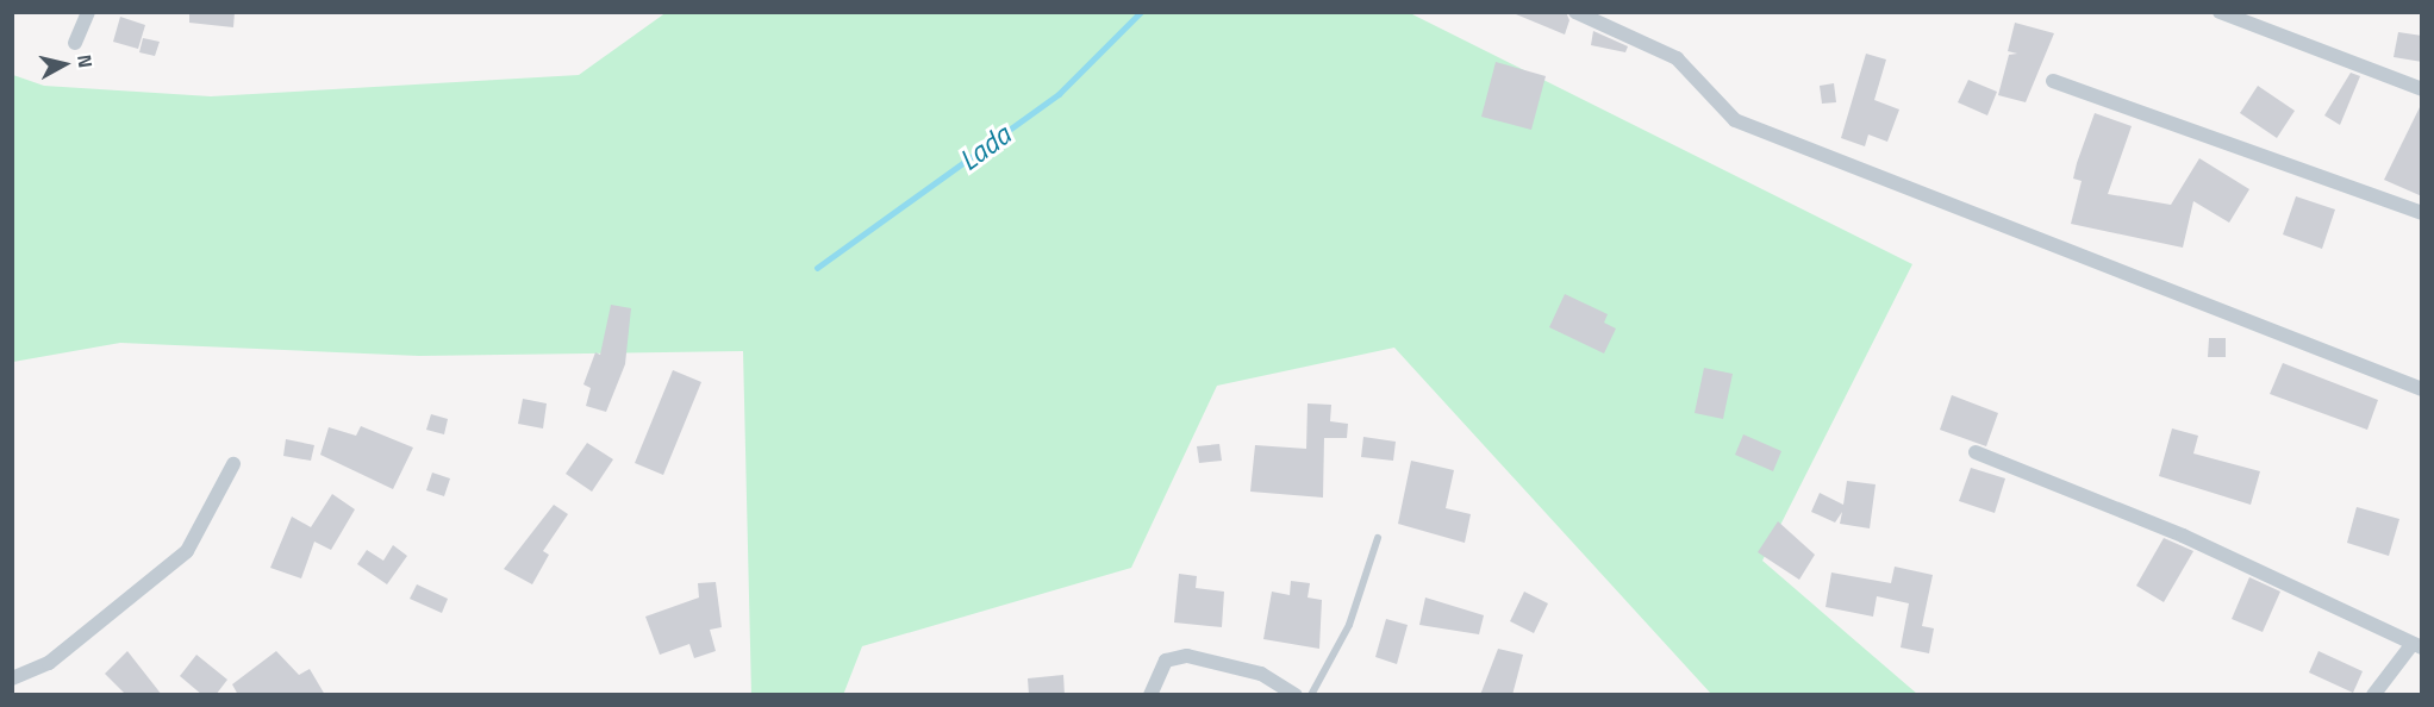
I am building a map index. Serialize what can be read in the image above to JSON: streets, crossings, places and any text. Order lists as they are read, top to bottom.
{
  "water": ["Lada"],
  "north": "right"
}
